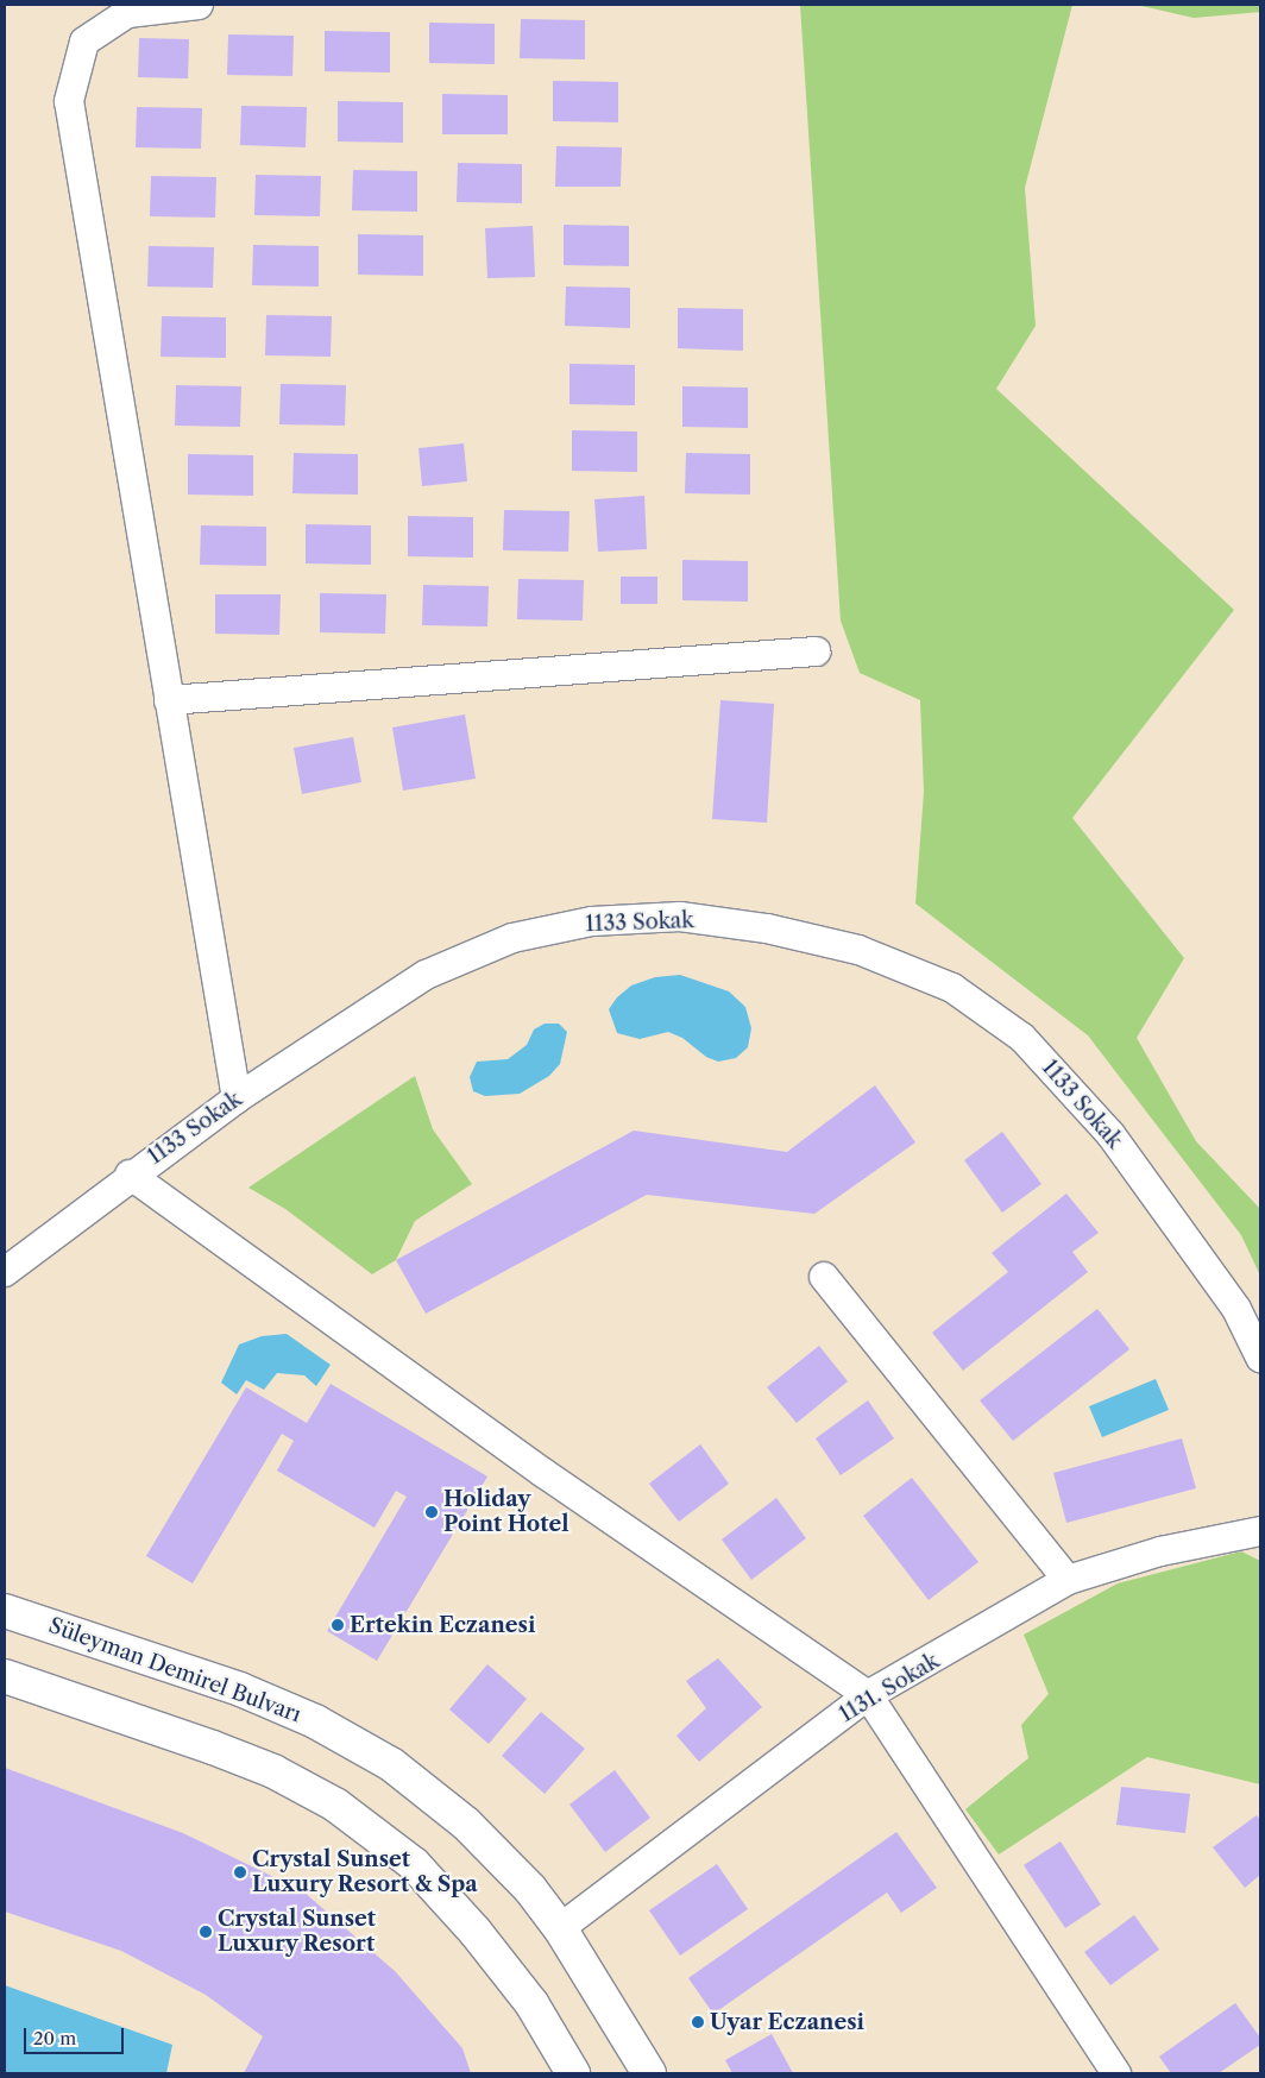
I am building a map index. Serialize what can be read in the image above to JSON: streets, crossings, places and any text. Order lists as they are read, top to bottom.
{
  "streets": {
    "main road": ["Süleyman Demirel Bulvarı"],
    "street": ["1133 Sokak", "1131. Sokak"]
  },
  "crossings": [
    ["Süleyman Demirel Bulvarı", "1131. Sokak"]
  ],
  "places": [
    "Holiday Point Hotel",
    "Ertekin Eczanesi",
    "Crystal Sunset Luxury Resort & Spa",
    "Crystal Sunset Luxury Resort",
    "Uyar Eczanesi"
  ],
  "scale_bar": "20 m"
}
